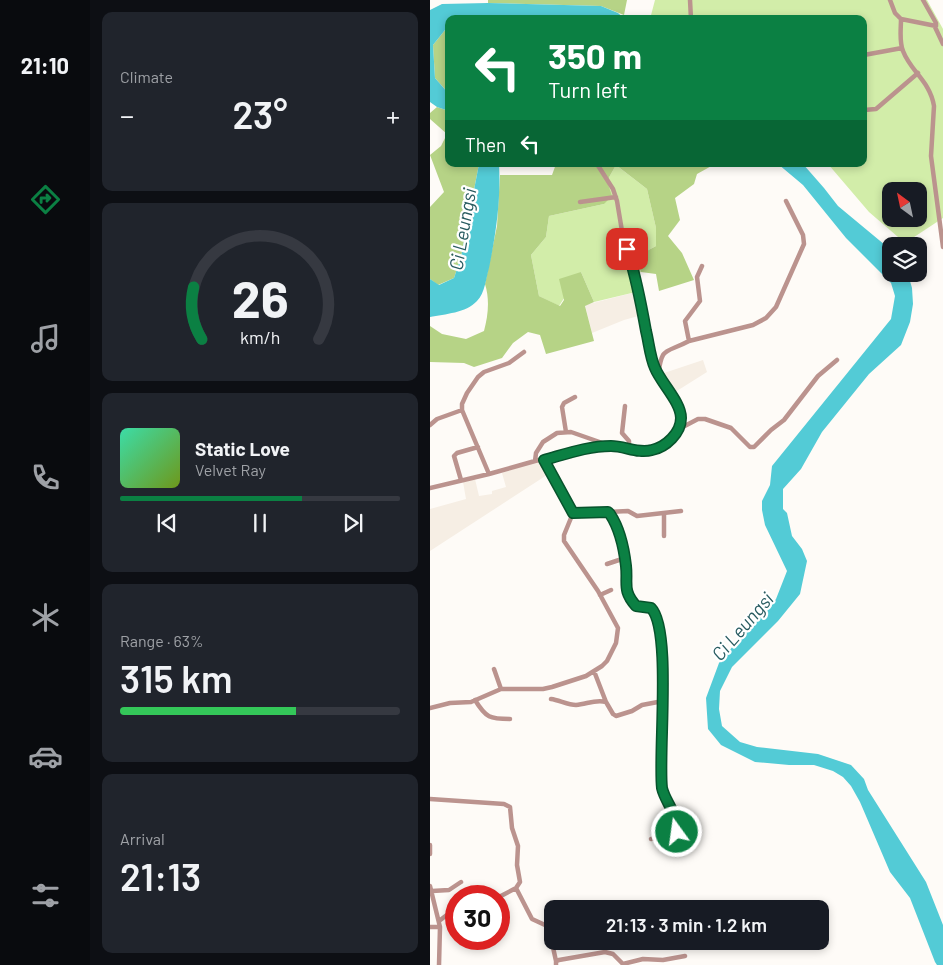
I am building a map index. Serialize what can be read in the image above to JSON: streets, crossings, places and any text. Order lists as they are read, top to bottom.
{
  "water": ["Ci Leungsi"],
  "north": "top left",
  "page": {
    "tabs": "21:10",
    "tile": [
      "Climate",
      ["Range · 63%", "315 km"],
      ["Arrival", "21:13"]
    ],
    "turn": ["350 m", "Turn left"],
    "heat": ["−", "23°", "+"],
    "then": "Then",
    "song": ["Static Love", "Velvet Ray"],
    "limit": "30",
    "trip": "21:13 · 3 min · 1.2 km",
    "gauge": ["26", "km/h"]
  }
}
